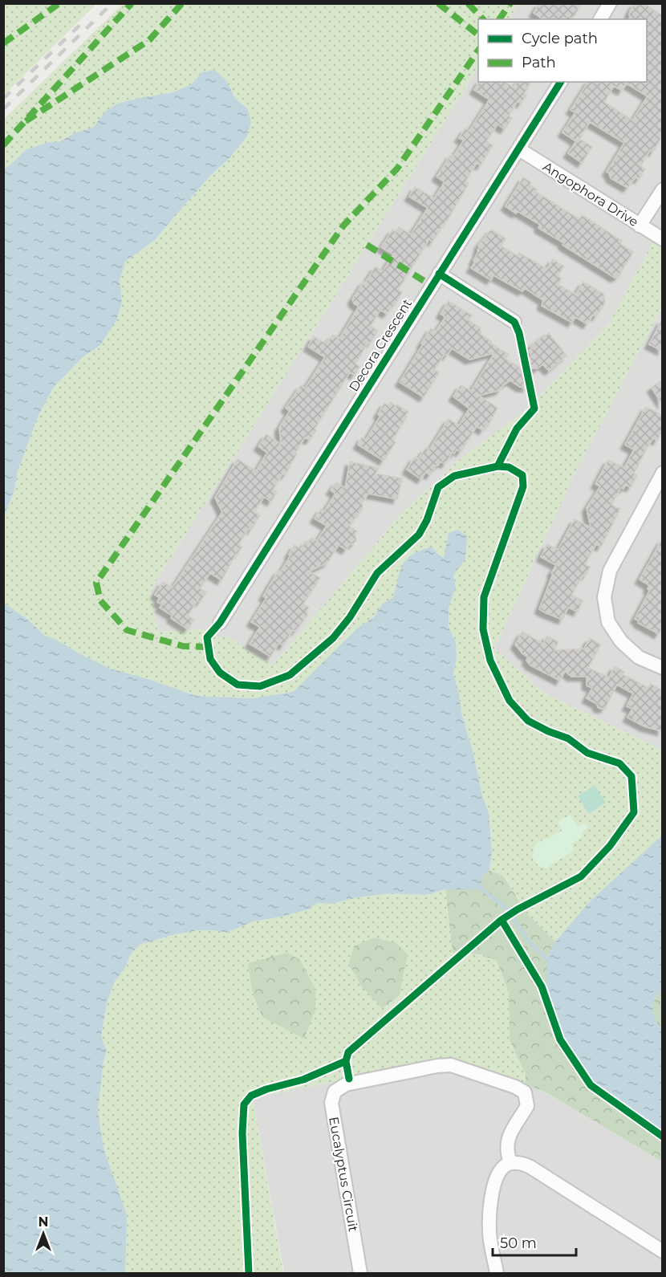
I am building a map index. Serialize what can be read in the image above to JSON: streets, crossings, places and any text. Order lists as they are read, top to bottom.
{
  "streets": {
    "street": ["Angophora Drive", "Decora Crescent", "Eucalyptus Circuit"]
  },
  "crossings": [
    ["Angophora Drive", "Decora Crescent"]
  ],
  "legend": ["Cycle path", "Path"],
  "scale_bar": "50 m",
  "north": "top"
}
